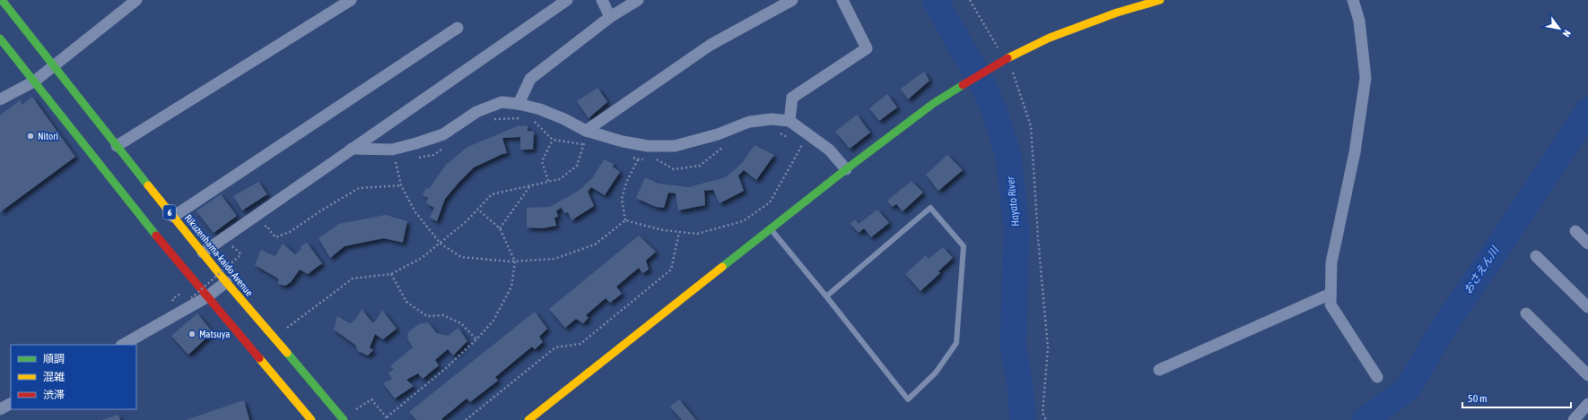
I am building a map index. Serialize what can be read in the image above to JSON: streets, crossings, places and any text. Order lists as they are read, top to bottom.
{
  "streets": {
    "main road": ["6", "Rikuzenhama-kaido Avenue"]
  },
  "water": ["Hayato River", "おさえん川"],
  "places": ["Nitori", "Matsuya"],
  "legend": ["順調", "混雑", "渋滞"],
  "scale_bar": "50 m",
  "north": "bottom right"
}
